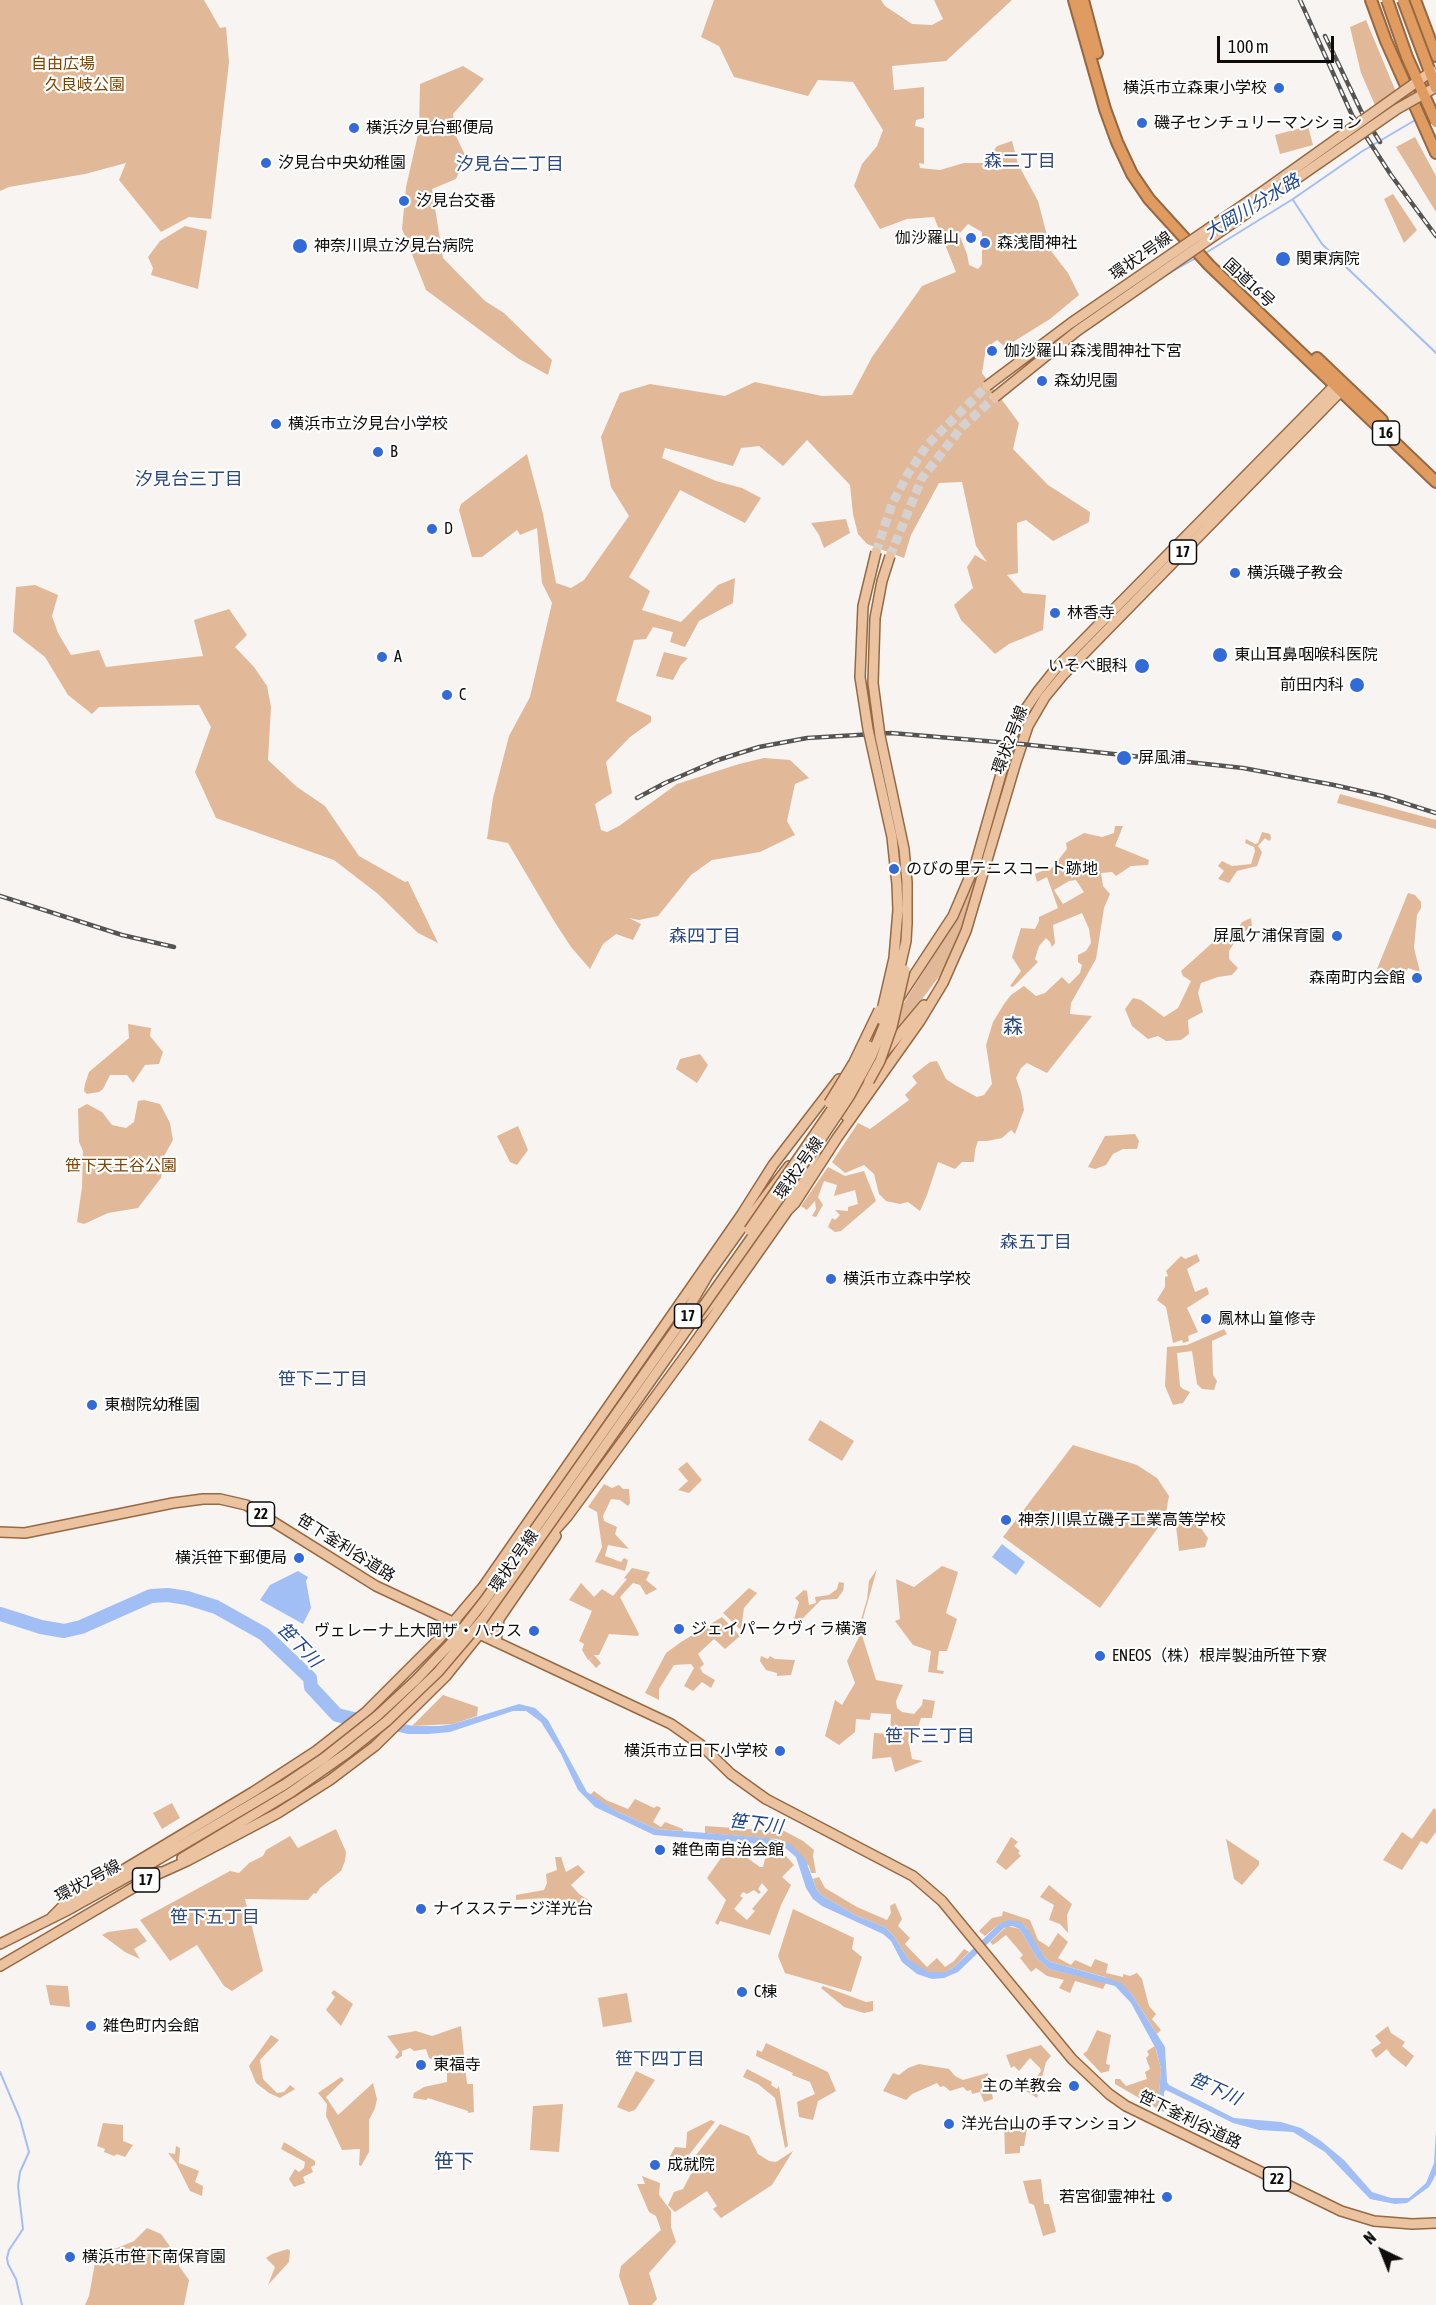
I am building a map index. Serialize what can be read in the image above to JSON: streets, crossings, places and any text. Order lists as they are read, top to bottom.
{
  "streets": {
    "highway": ["国道16号", "16"],
    "main road": [
      "環状2号線",
      "17",
      "22",
      "笹下釜利谷道路"
    ]
  },
  "crossings": [
    ["環状2号線", "国道16号"],
    ["環状2号線", "17"],
    ["環状2号線", "笹下釜利谷道路"],
    ["17", "笹下釜利谷道路"]
  ],
  "districts": [
    "森二丁目",
    "汐見台二丁目",
    "汐見台三丁目",
    "森四丁目",
    "森",
    "森五丁目",
    "笹下二丁目",
    "笹下三丁目",
    "笹下五丁目",
    "笹下四丁目",
    "笹下"
  ],
  "water": ["大岡川分水路", "笹下川"],
  "parks": ["自由広場", "久良岐公園", "笹下天王谷公園"],
  "places": [
    "横浜市立森東小学校",
    "磯子センチュリーマンション",
    "横浜汐見台郵便局",
    "汐見台中央幼稚園",
    "汐見台交番",
    "伽沙羅山",
    "森浅間神社",
    "神奈川県立汐見台病院",
    "関東病院",
    "伽沙羅山 森浅間神社下宮",
    "森幼児園",
    "横浜市立汐見台小学校",
    "B",
    "D",
    "横浜磯子教会",
    "林香寺",
    "東山耳鼻咽喉科医院",
    "A",
    "いそべ眼科",
    "前田内科",
    "C",
    "屏風浦",
    "のびの里テニスコート跡地",
    "屏風ケ浦保育園",
    "森南町内会館",
    "横浜市立森中学校",
    "鳳林山 篁修寺",
    "東樹院幼稚園",
    "神奈川県立磯子工業高等学校",
    "横浜笹下郵便局",
    "ジェイパークヴィラ横濱",
    "ヴェレーナ上大岡ザ・ハウス",
    "ENEOS（株）根岸製油所笹下寮",
    "横浜市立日下小学校",
    "雑色南自治会館",
    "ナイスステージ洋光台",
    "C棟",
    "雑色町内会館",
    "東福寺",
    "主の羊教会",
    "洋光台山の手マンション",
    "成就院",
    "若宮御霊神社",
    "横浜市笹下南保育園"
  ],
  "scale_bar": "100 m",
  "north": "top left"
}
